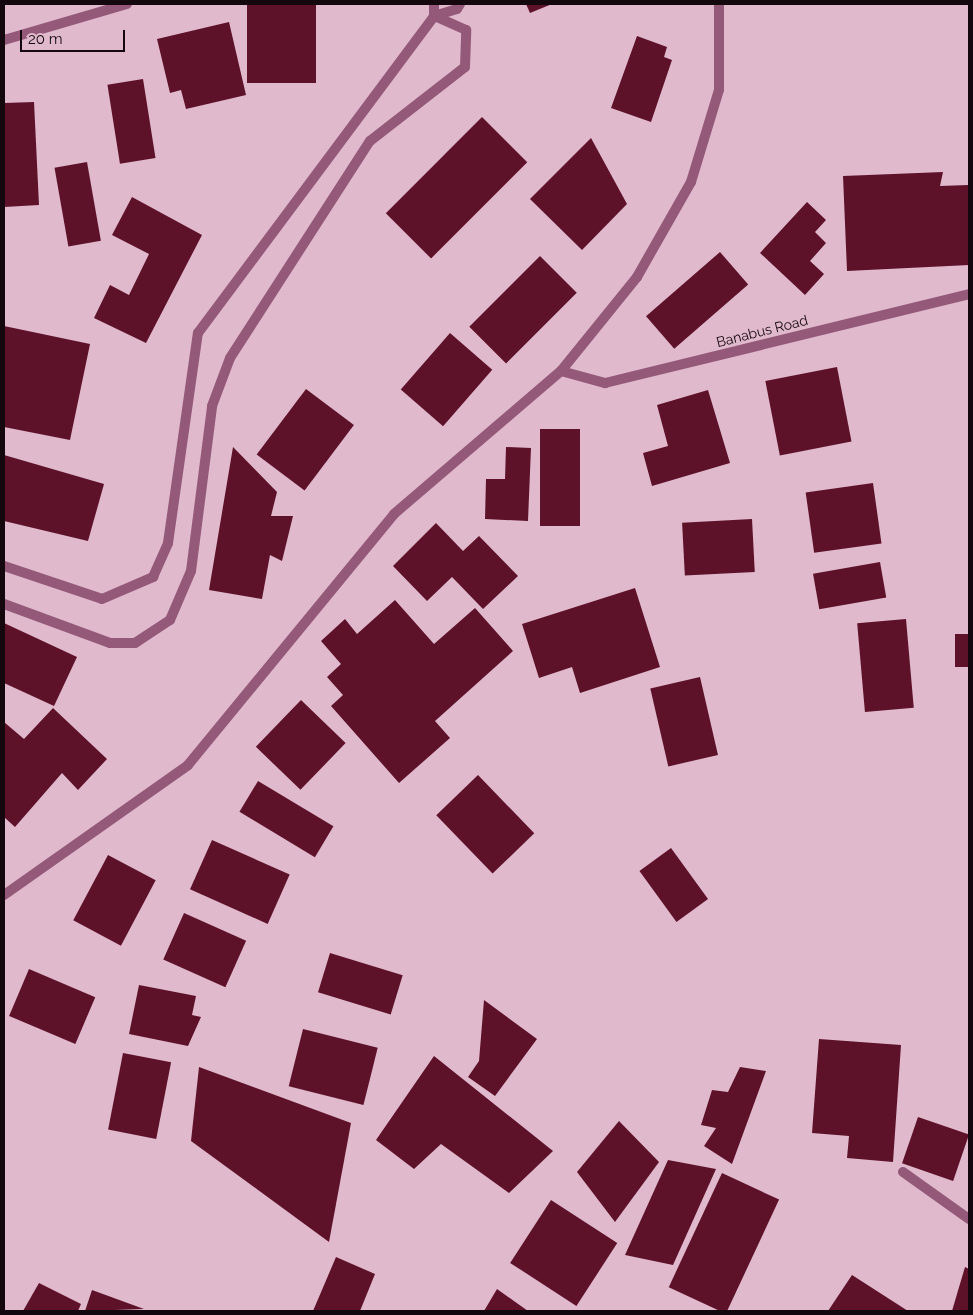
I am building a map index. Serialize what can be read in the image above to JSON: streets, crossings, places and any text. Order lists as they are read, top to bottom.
{
  "streets": {
    "street": ["Banabus Road"]
  },
  "scale_bar": "20 m"
}
